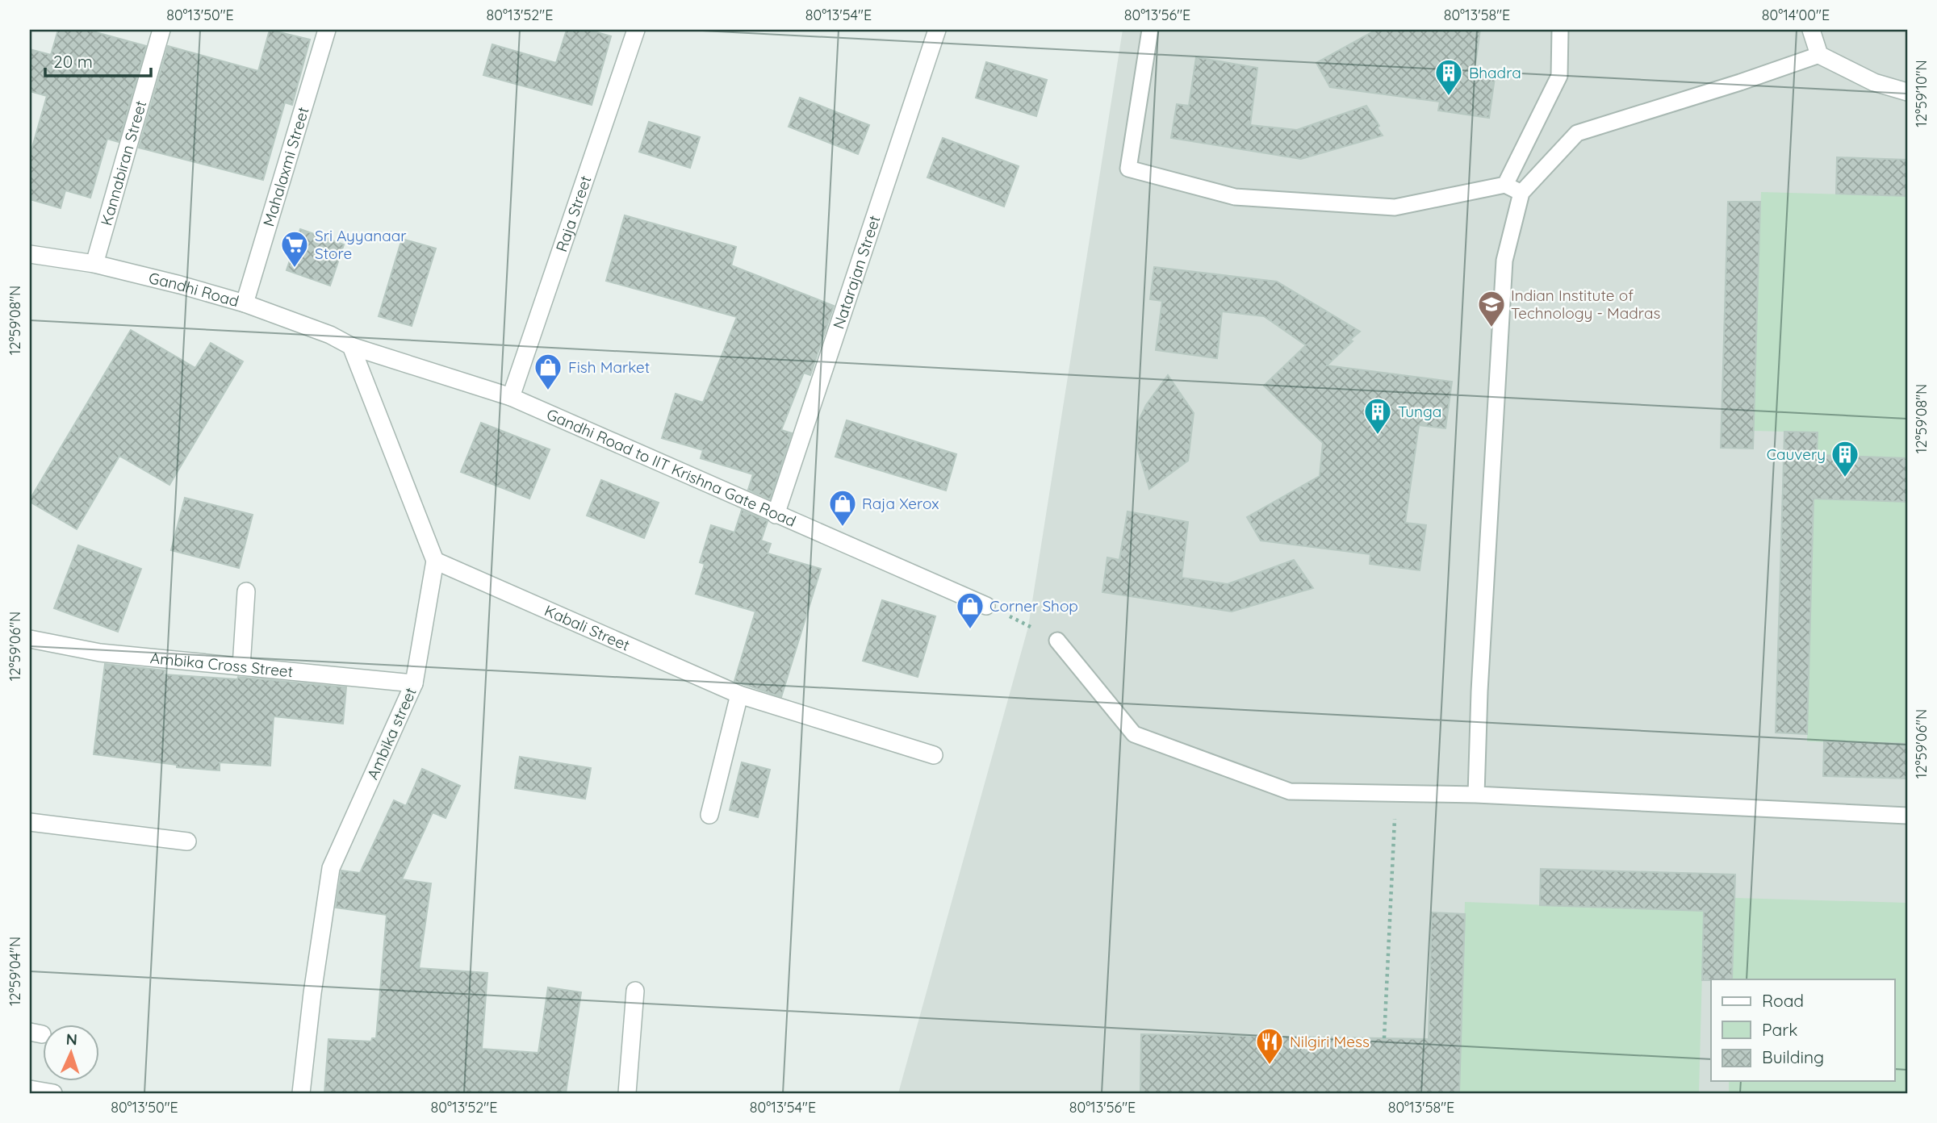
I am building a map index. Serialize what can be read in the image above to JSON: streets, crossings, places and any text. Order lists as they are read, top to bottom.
{
  "streets": {
    "street": [
      "Kannabiran Street",
      "Mahalaxmi Street",
      "Raja Street",
      "Natarajan Street",
      "Gandhi Road",
      "Gandhi Road to IIT Krishna Gate Road",
      "Kabali Street",
      "Ambika Cross Street",
      "Ambika street"
    ]
  },
  "crossings": [
    ["Kannabiran Street", "Gandhi Road"],
    ["Mahalaxmi Street", "Gandhi Road"],
    ["Raja Street", "Gandhi Road to IIT Krishna Gate Road"],
    ["Natarajan Street", "Gandhi Road to IIT Krishna Gate Road"],
    ["Gandhi Road", "Gandhi Road to IIT Krishna Gate Road"],
    ["Kabali Street", "Ambika street"],
    ["Ambika Cross Street", "Ambika street"]
  ],
  "places": {
    "building": ["Bhadra", "Tunga", "Cauvery"],
    "supermarket": ["Sri Ayyanaar Store"],
    "school or university": ["Indian Institute of Technology - Madras"],
    "shop": ["Fish Market", "Raja Xerox", "Corner Shop"],
    "restaurant": ["Nilgiri Mess"]
  },
  "legend": ["Road", "Park", "Building"],
  "scale_bar": "20 m",
  "north": "top",
  "coordinates": [
    "80°13'50\"E",
    "80°13'52\"E",
    "80°13'54\"E",
    "80°13'56\"E",
    "80°13'58\"E",
    "80°14'00\"E",
    "12°59'10\"N",
    "12°59'08\"N",
    "12°59'06\"N",
    "12°59'04\"N"
  ]
}
